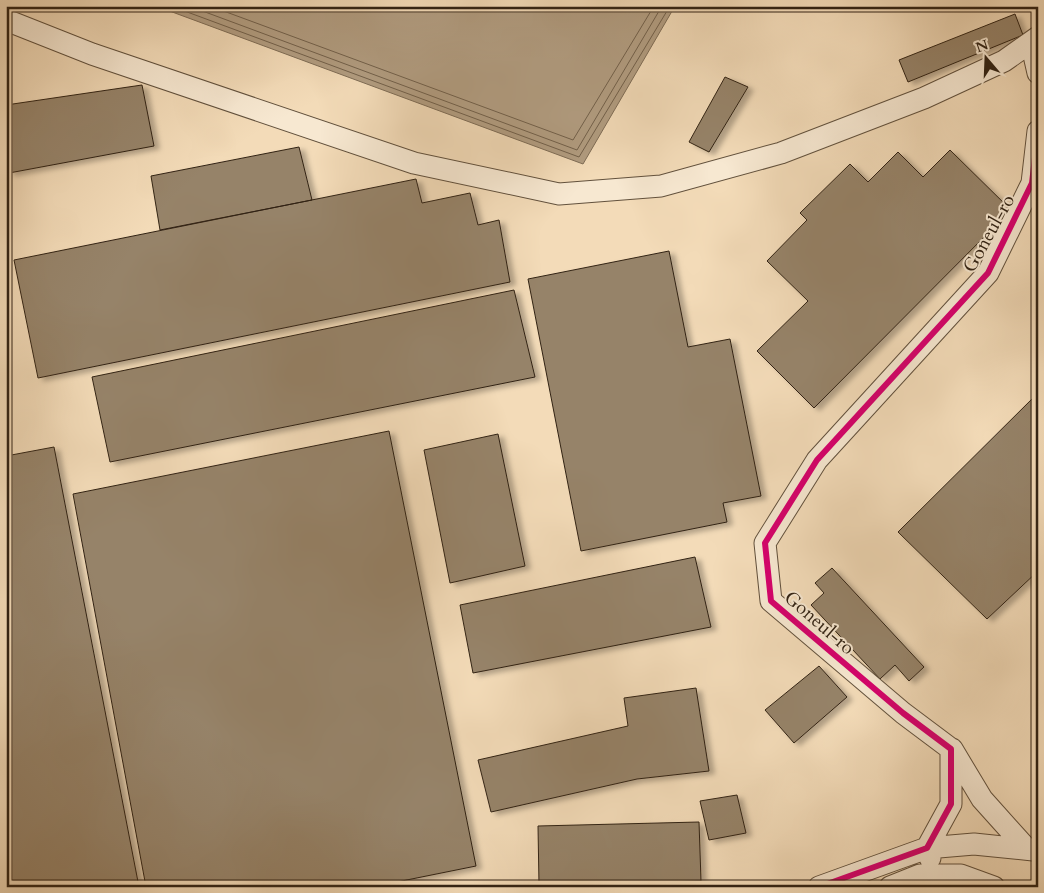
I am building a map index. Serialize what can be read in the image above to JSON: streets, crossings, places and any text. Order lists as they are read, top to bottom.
{
  "streets": {
    "street": ["Goneul-ro"]
  },
  "north": "top"
}
